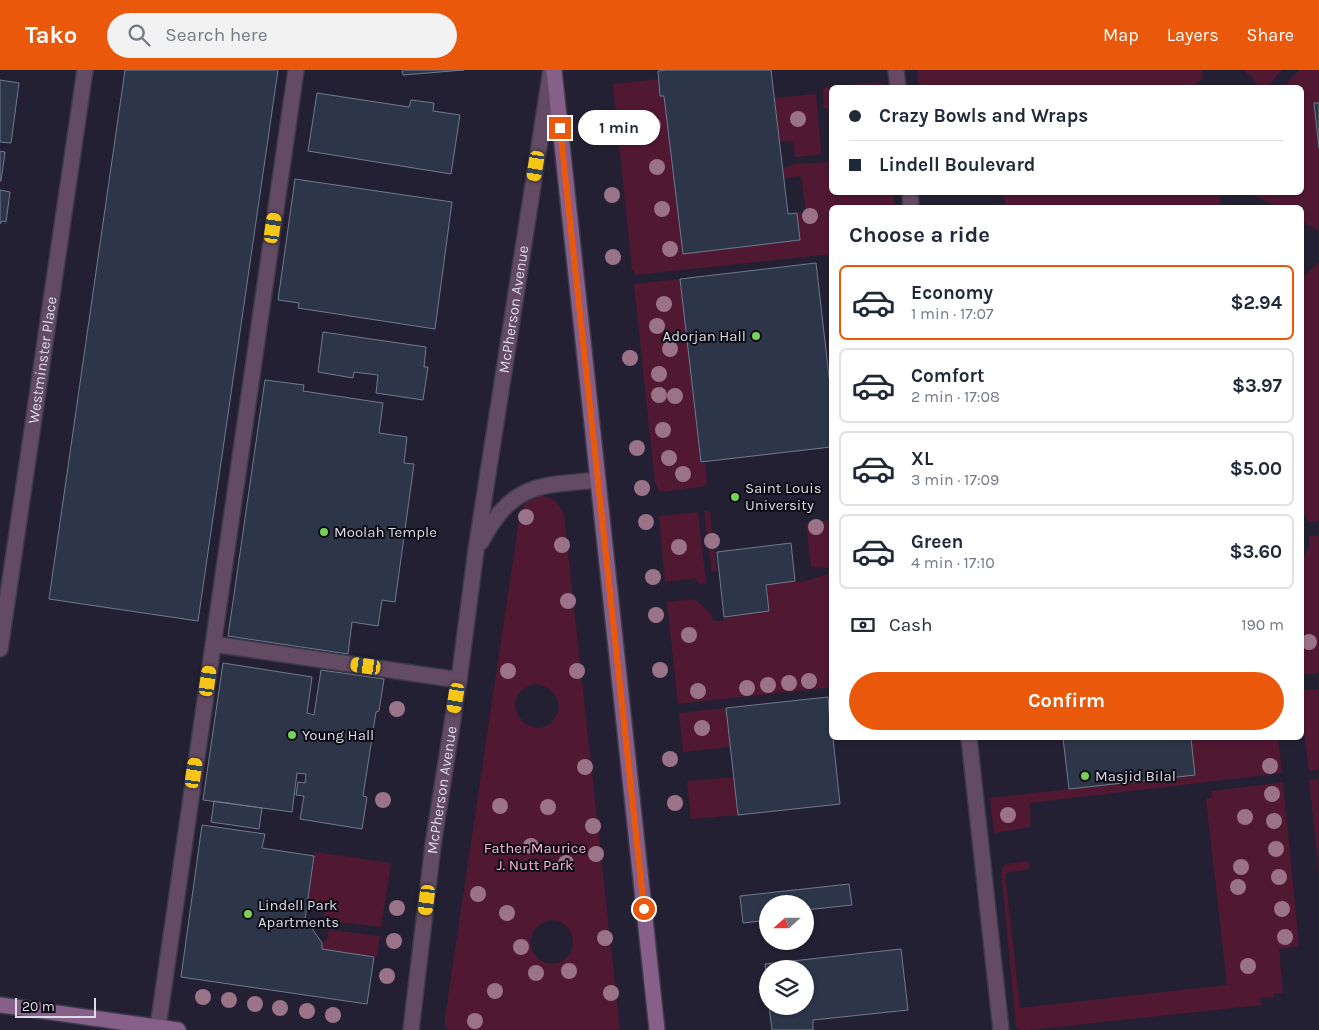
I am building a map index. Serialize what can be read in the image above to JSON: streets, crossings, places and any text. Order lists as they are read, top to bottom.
{
  "streets": {
    "street": ["McPherson Avenue", "Westminster Place"]
  },
  "parks": ["Father Maurice J. Nutt Park"],
  "places": [
    "Adorjan Hall",
    "Saint Louis University",
    "Moolah Temple",
    "Young Hall",
    "Masjid Bilal",
    "Lindell Park Apartments"
  ],
  "scale_bar": "20 m",
  "north": "left",
  "page": {
    "header": "Tako",
    "search": "Search here",
    "nav": ["Map", "Layers", "Share"],
    "banner": ["Crazy Bowls and Wraps", "Lindell Boulevard"],
    "bubble": "1 min",
    "heading": "Choose a ride",
    "list": [
      {
        "name": "Economy",
        "note": "1 min · 17:07",
        "value": "$2.94"
      },
      {
        "name": "Comfort",
        "note": "2 min · 17:08",
        "value": "$3.97"
      },
      {
        "name": "XL",
        "note": "3 min · 17:09",
        "value": "$5.00"
      },
      {
        "name": "Green",
        "note": "4 min · 17:10",
        "value": "$3.60"
      }
    ],
    "pay": ["Cash", "190 m"],
    "buttons": "Confirm",
    "scale": "20 m"
  }
}
